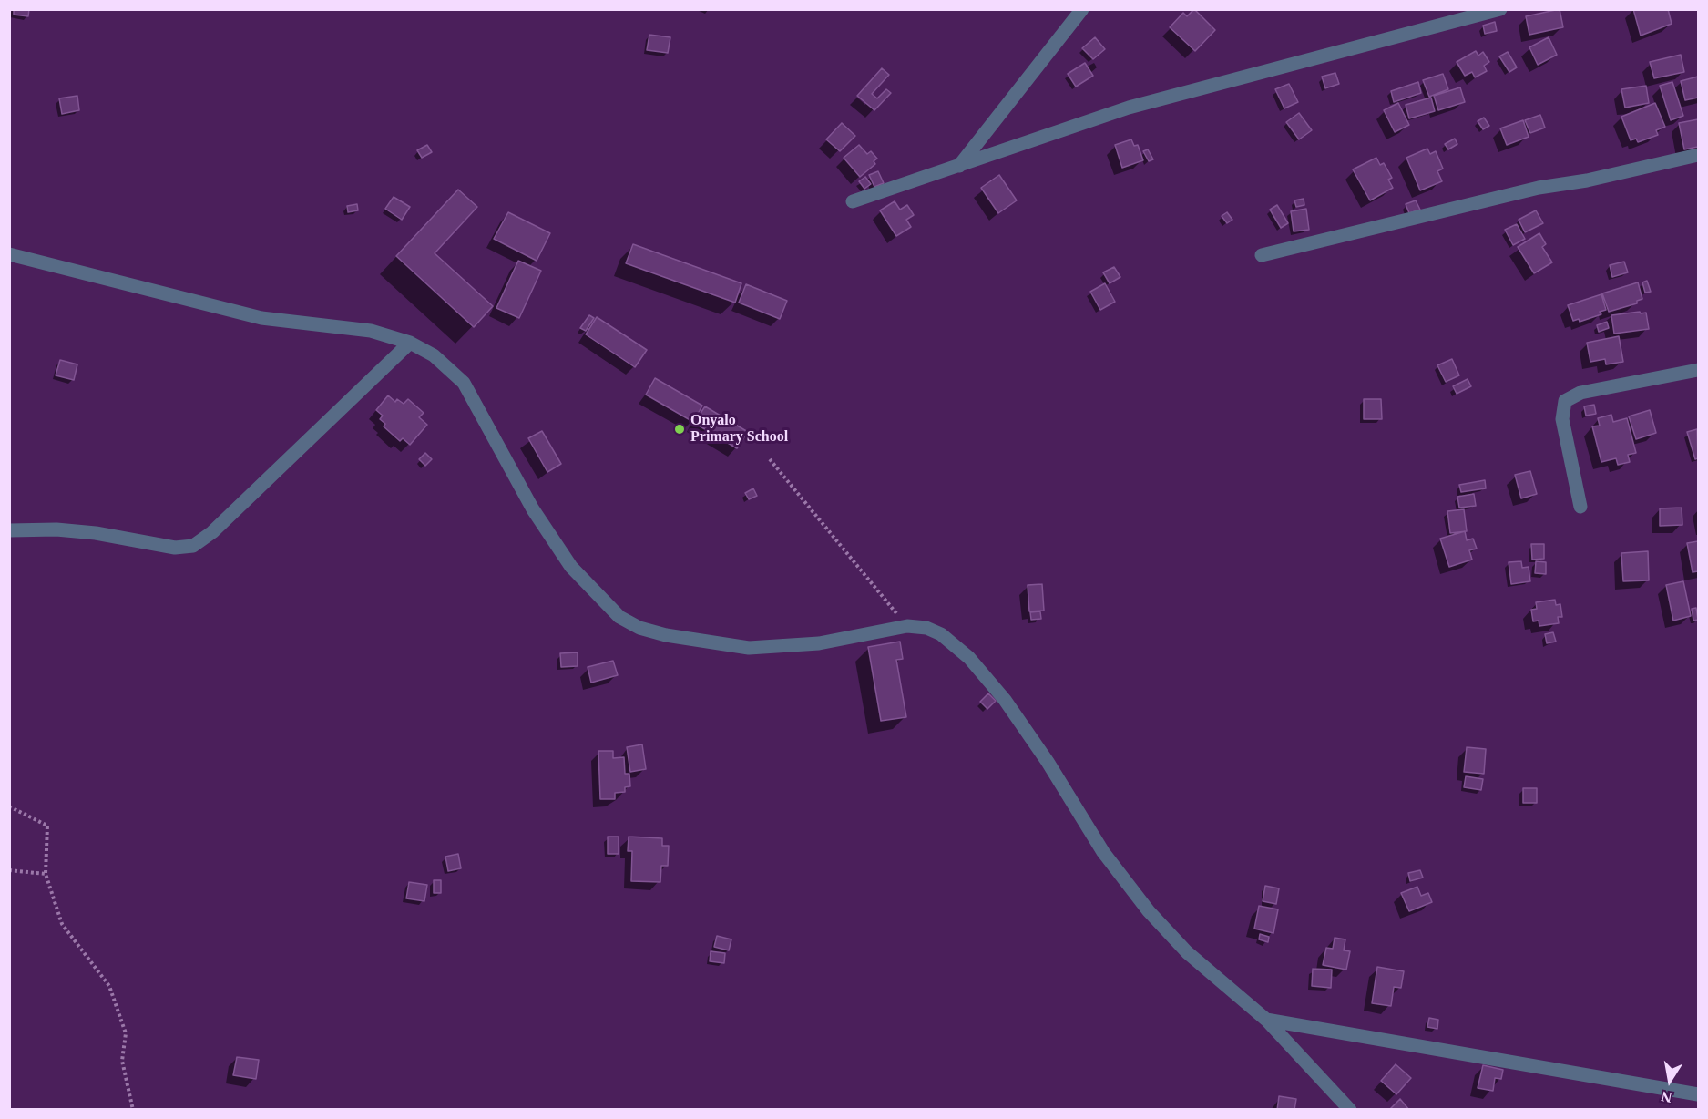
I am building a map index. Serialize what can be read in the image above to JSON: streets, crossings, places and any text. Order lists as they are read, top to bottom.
{
  "places": ["Onyalo Primary School"],
  "north": "bottom"
}
